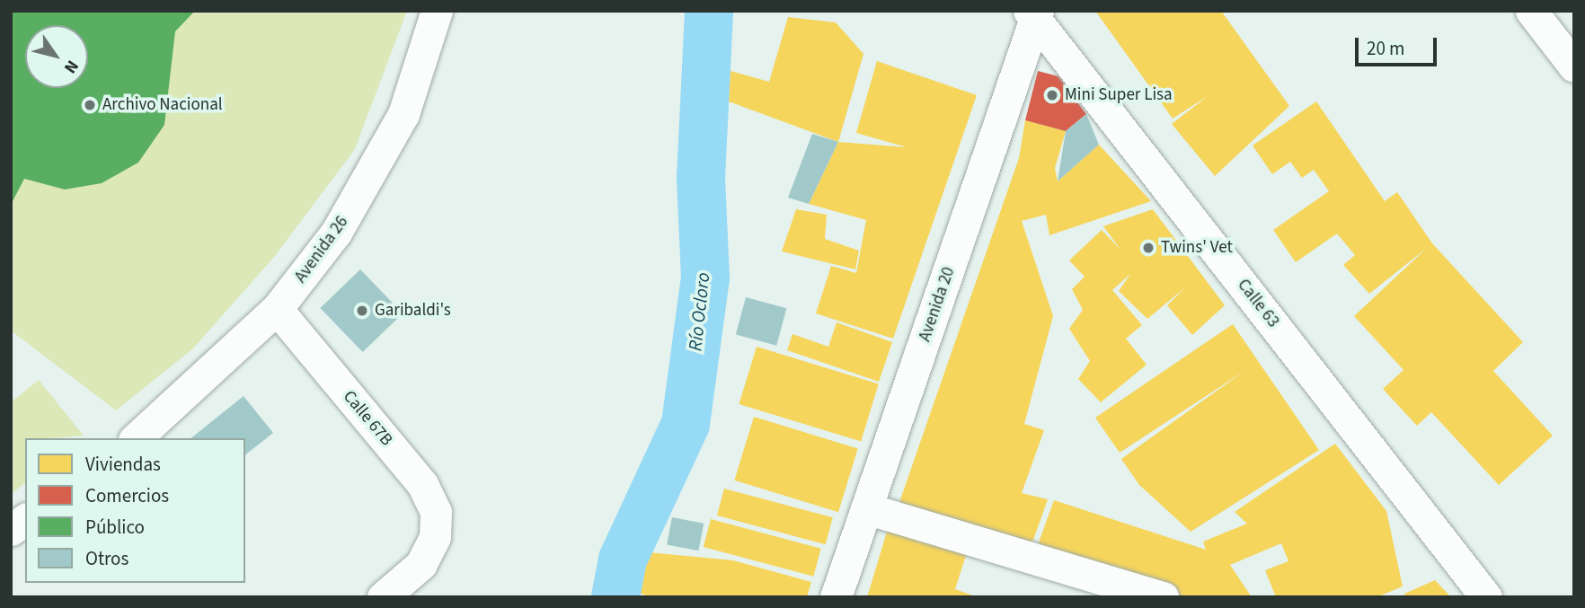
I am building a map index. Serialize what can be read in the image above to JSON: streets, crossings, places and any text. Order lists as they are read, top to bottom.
{
  "streets": {
    "street": [
      "Avenida 26",
      "Calle 63",
      "Avenida 20",
      "Calle 67B"
    ]
  },
  "crossings": [
    ["Avenida 26", "Calle 67B"],
    ["Calle 63", "Avenida 20"]
  ],
  "water": ["Río Ocloro"],
  "places": [
    "Mini Super Lisa",
    "Archivo Nacional",
    "Twins' Vet",
    "Garibaldi's"
  ],
  "legend": [
    "Viviendas",
    "Comercios",
    "Público",
    "Otros"
  ],
  "scale_bar": "20 m",
  "north": "bottom right"
}
